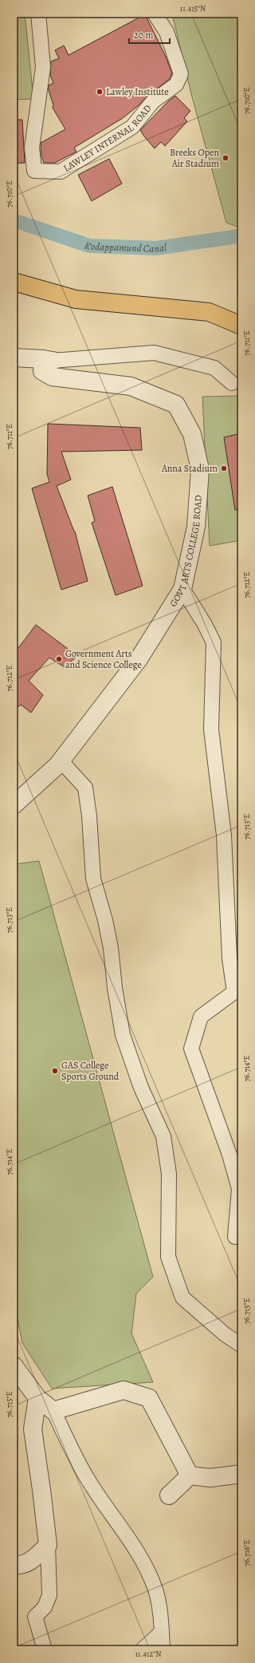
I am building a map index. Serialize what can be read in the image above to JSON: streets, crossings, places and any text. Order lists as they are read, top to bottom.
{
  "streets": {
    "street": ["LAWLEY INTERNAL ROAD", "GOVT ARTS COLLEGE ROAD"]
  },
  "water": ["Kodappamund Canal"],
  "places": [
    "Lawley Institute",
    "Breeks Open Air Stadium",
    "Anna Stadium",
    "Government Arts and Science College",
    "GAS College Sports Ground"
  ],
  "scale_bar": "20 m",
  "coordinates": [
    "11.415°N",
    "76.710°E",
    "76.711°E",
    "76.712°E",
    "76.713°E",
    "76.714°E",
    "76.715°E",
    "76.716°E",
    "11.412°N"
  ]
}
